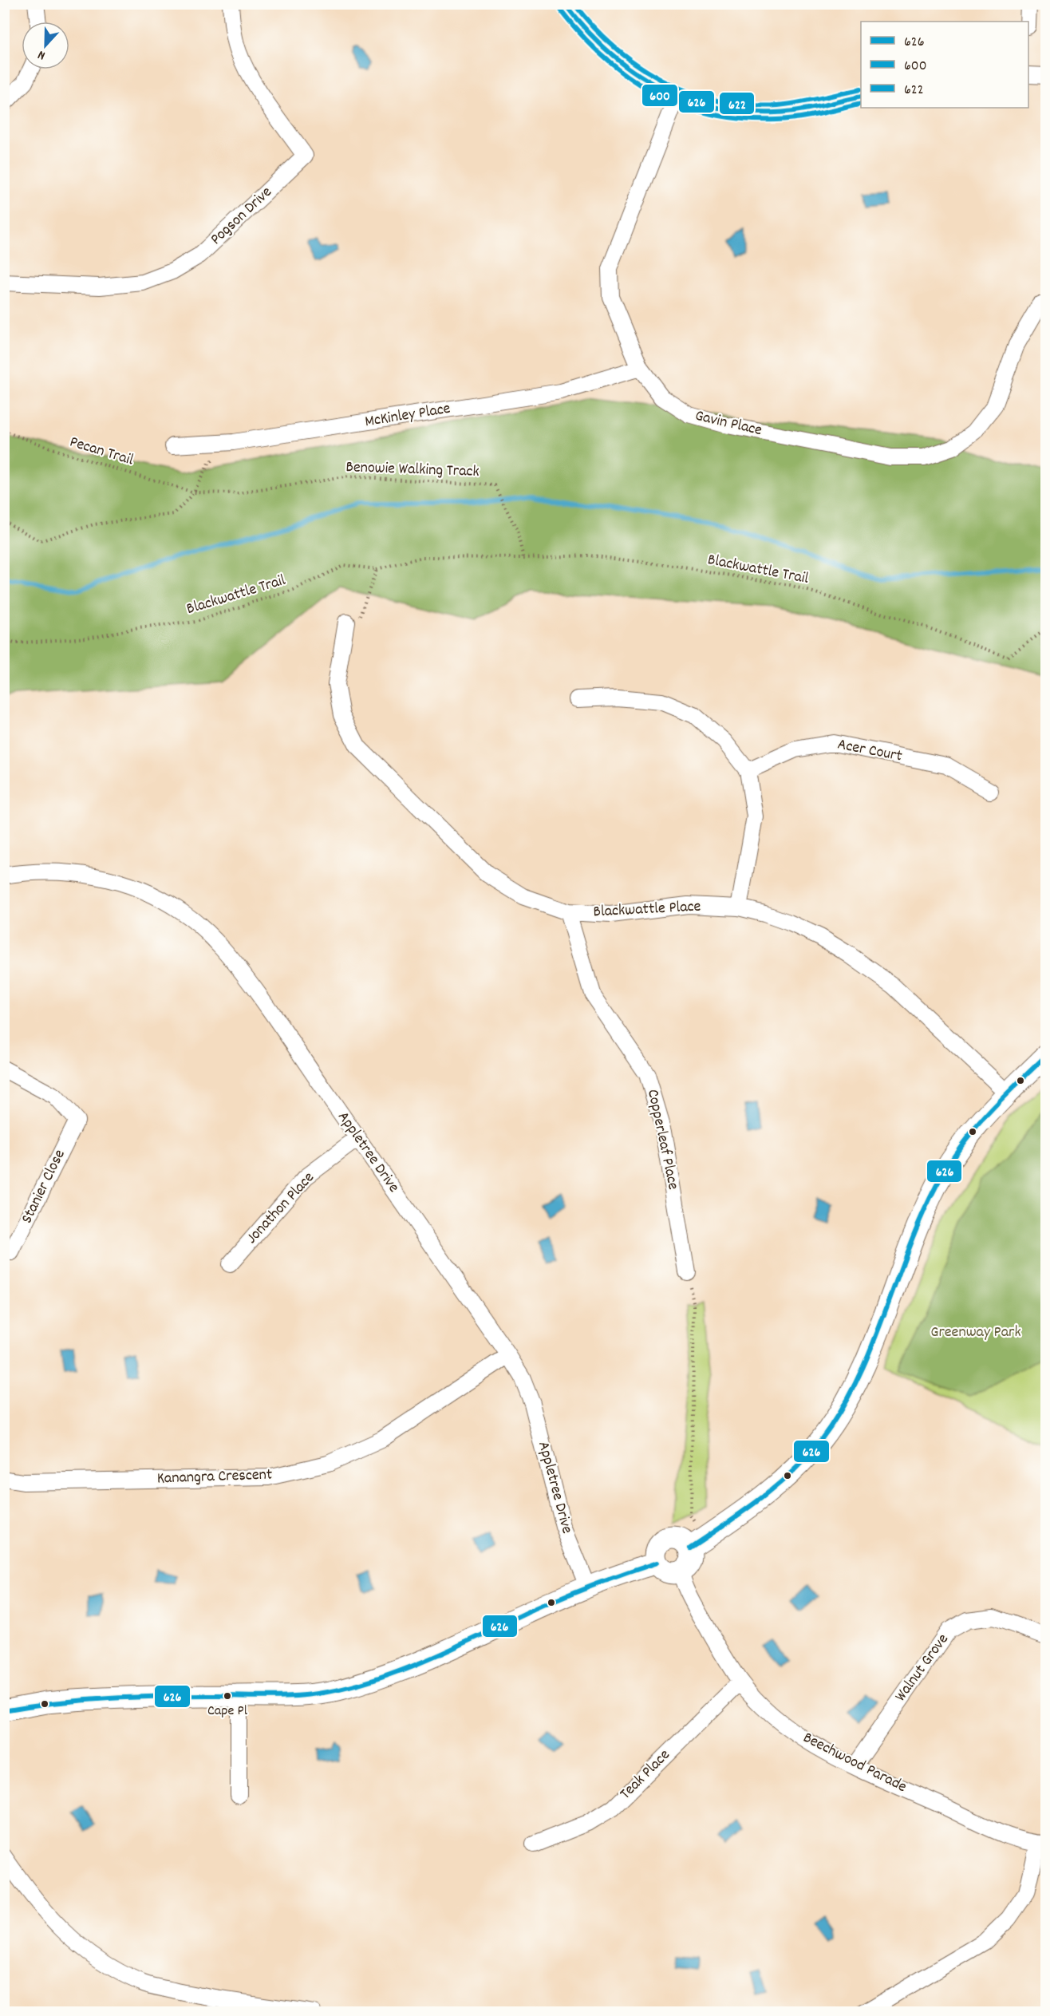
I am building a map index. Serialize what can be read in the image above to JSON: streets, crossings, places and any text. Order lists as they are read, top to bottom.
{
  "streets": {
    "street": [
      "Pogson Drive",
      "McKinley Place",
      "Gavin Place",
      "Acer Court",
      "Blackwattle Place",
      "Copperleaf Place",
      "Appletree Drive",
      "Stanier Close",
      "Jonathon Place",
      "Kanangra Crescent",
      "Walnut Grove",
      "Beechwood Parade",
      "Teak Place"
    ],
    "path": ["Pecan Trail", "Benowie Walking Track", "Blackwattle Trail"]
  },
  "crossings": [
    ["McKinley Place", "Gavin Place"],
    ["Pecan Trail", "Benowie Walking Track"],
    ["Benowie Walking Track", "Blackwattle Trail"],
    ["Blackwattle Place", "Copperleaf Place"],
    ["Appletree Drive", "Jonathon Place"],
    ["Appletree Drive", "Kanangra Crescent"],
    ["Walnut Grove", "Beechwood Parade"],
    ["Beechwood Parade", "Teak Place"]
  ],
  "parks": ["Greenway Park"],
  "places": ["Cape Pl"],
  "lines": ["transit line 626", "transit line 622", "transit line 600"],
  "legend": ["626", "600", "622"],
  "north": "bottom"
}
